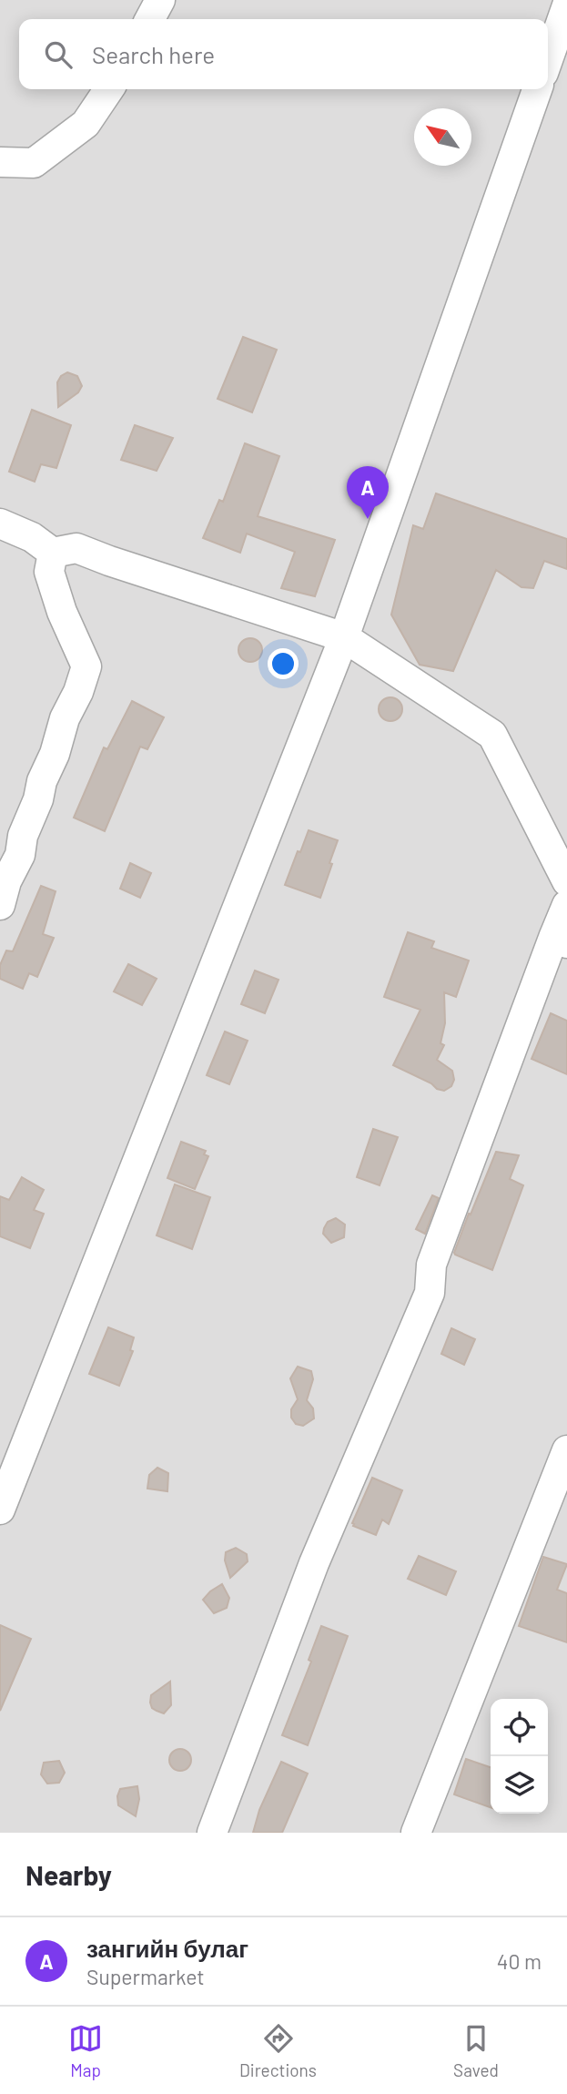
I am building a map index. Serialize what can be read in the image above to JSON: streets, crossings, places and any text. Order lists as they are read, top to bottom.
{
  "north": "top left",
  "page": {
    "search": "Search here",
    "pins": "A",
    "heading": "Nearby",
    "list": [
      {
        "mark": "A",
        "name": "зангийн булаг",
        "note": "Supermarket",
        "value": "40 m"
      }
    ],
    "nav": ["Map", "Directions", "Saved"]
  }
}
